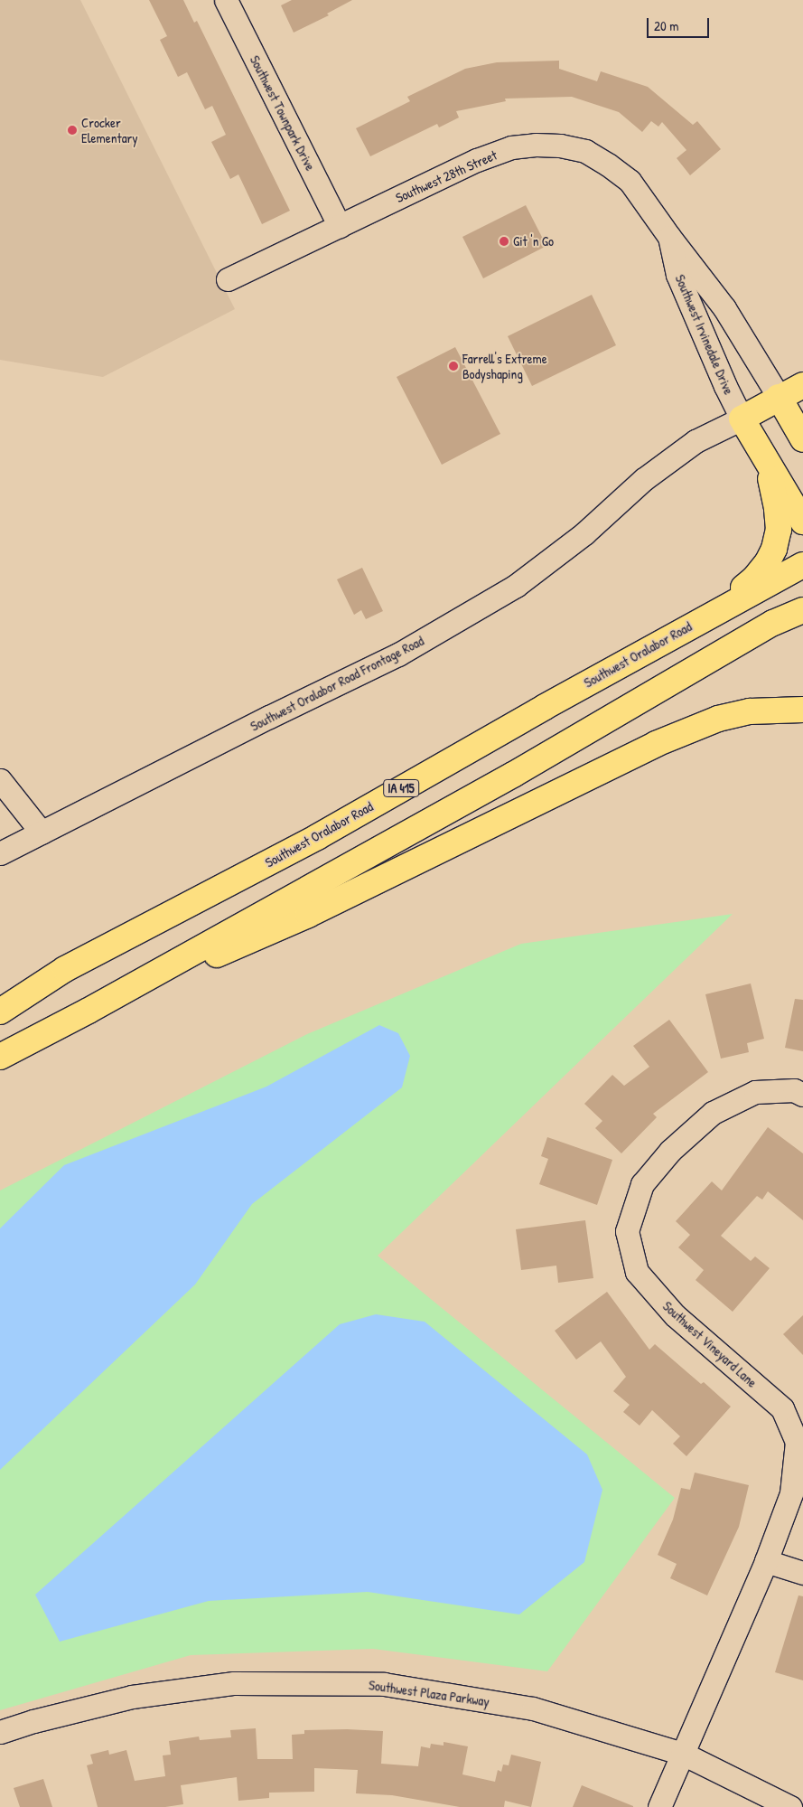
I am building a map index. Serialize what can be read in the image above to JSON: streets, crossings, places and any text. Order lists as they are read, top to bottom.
{
  "streets": {
    "main road": ["Southwest Irvinedale Drive", "Southwest Oralabor Road", "IA 415"],
    "street": [
      "Southwest Townpark Drive",
      "Southwest 28th Street",
      "Southwest Oralabor Road Frontage Road",
      "Southwest Vineyard Lane",
      "Southwest Plaza Parkway"
    ]
  },
  "crossings": [
    ["Southwest Townpark Drive", "Southwest 28th Street"],
    ["Southwest 28th Street", "Southwest Irvinedale Drive"],
    ["Southwest Irvinedale Drive", "Southwest Oralabor Road Frontage Road"],
    ["Southwest Vineyard Lane", "Southwest Plaza Parkway"]
  ],
  "places": ["Crocker Elementary", "Git 'n Go", "Farrell's Extreme Bodyshaping"],
  "scale_bar": "20 m"
}
